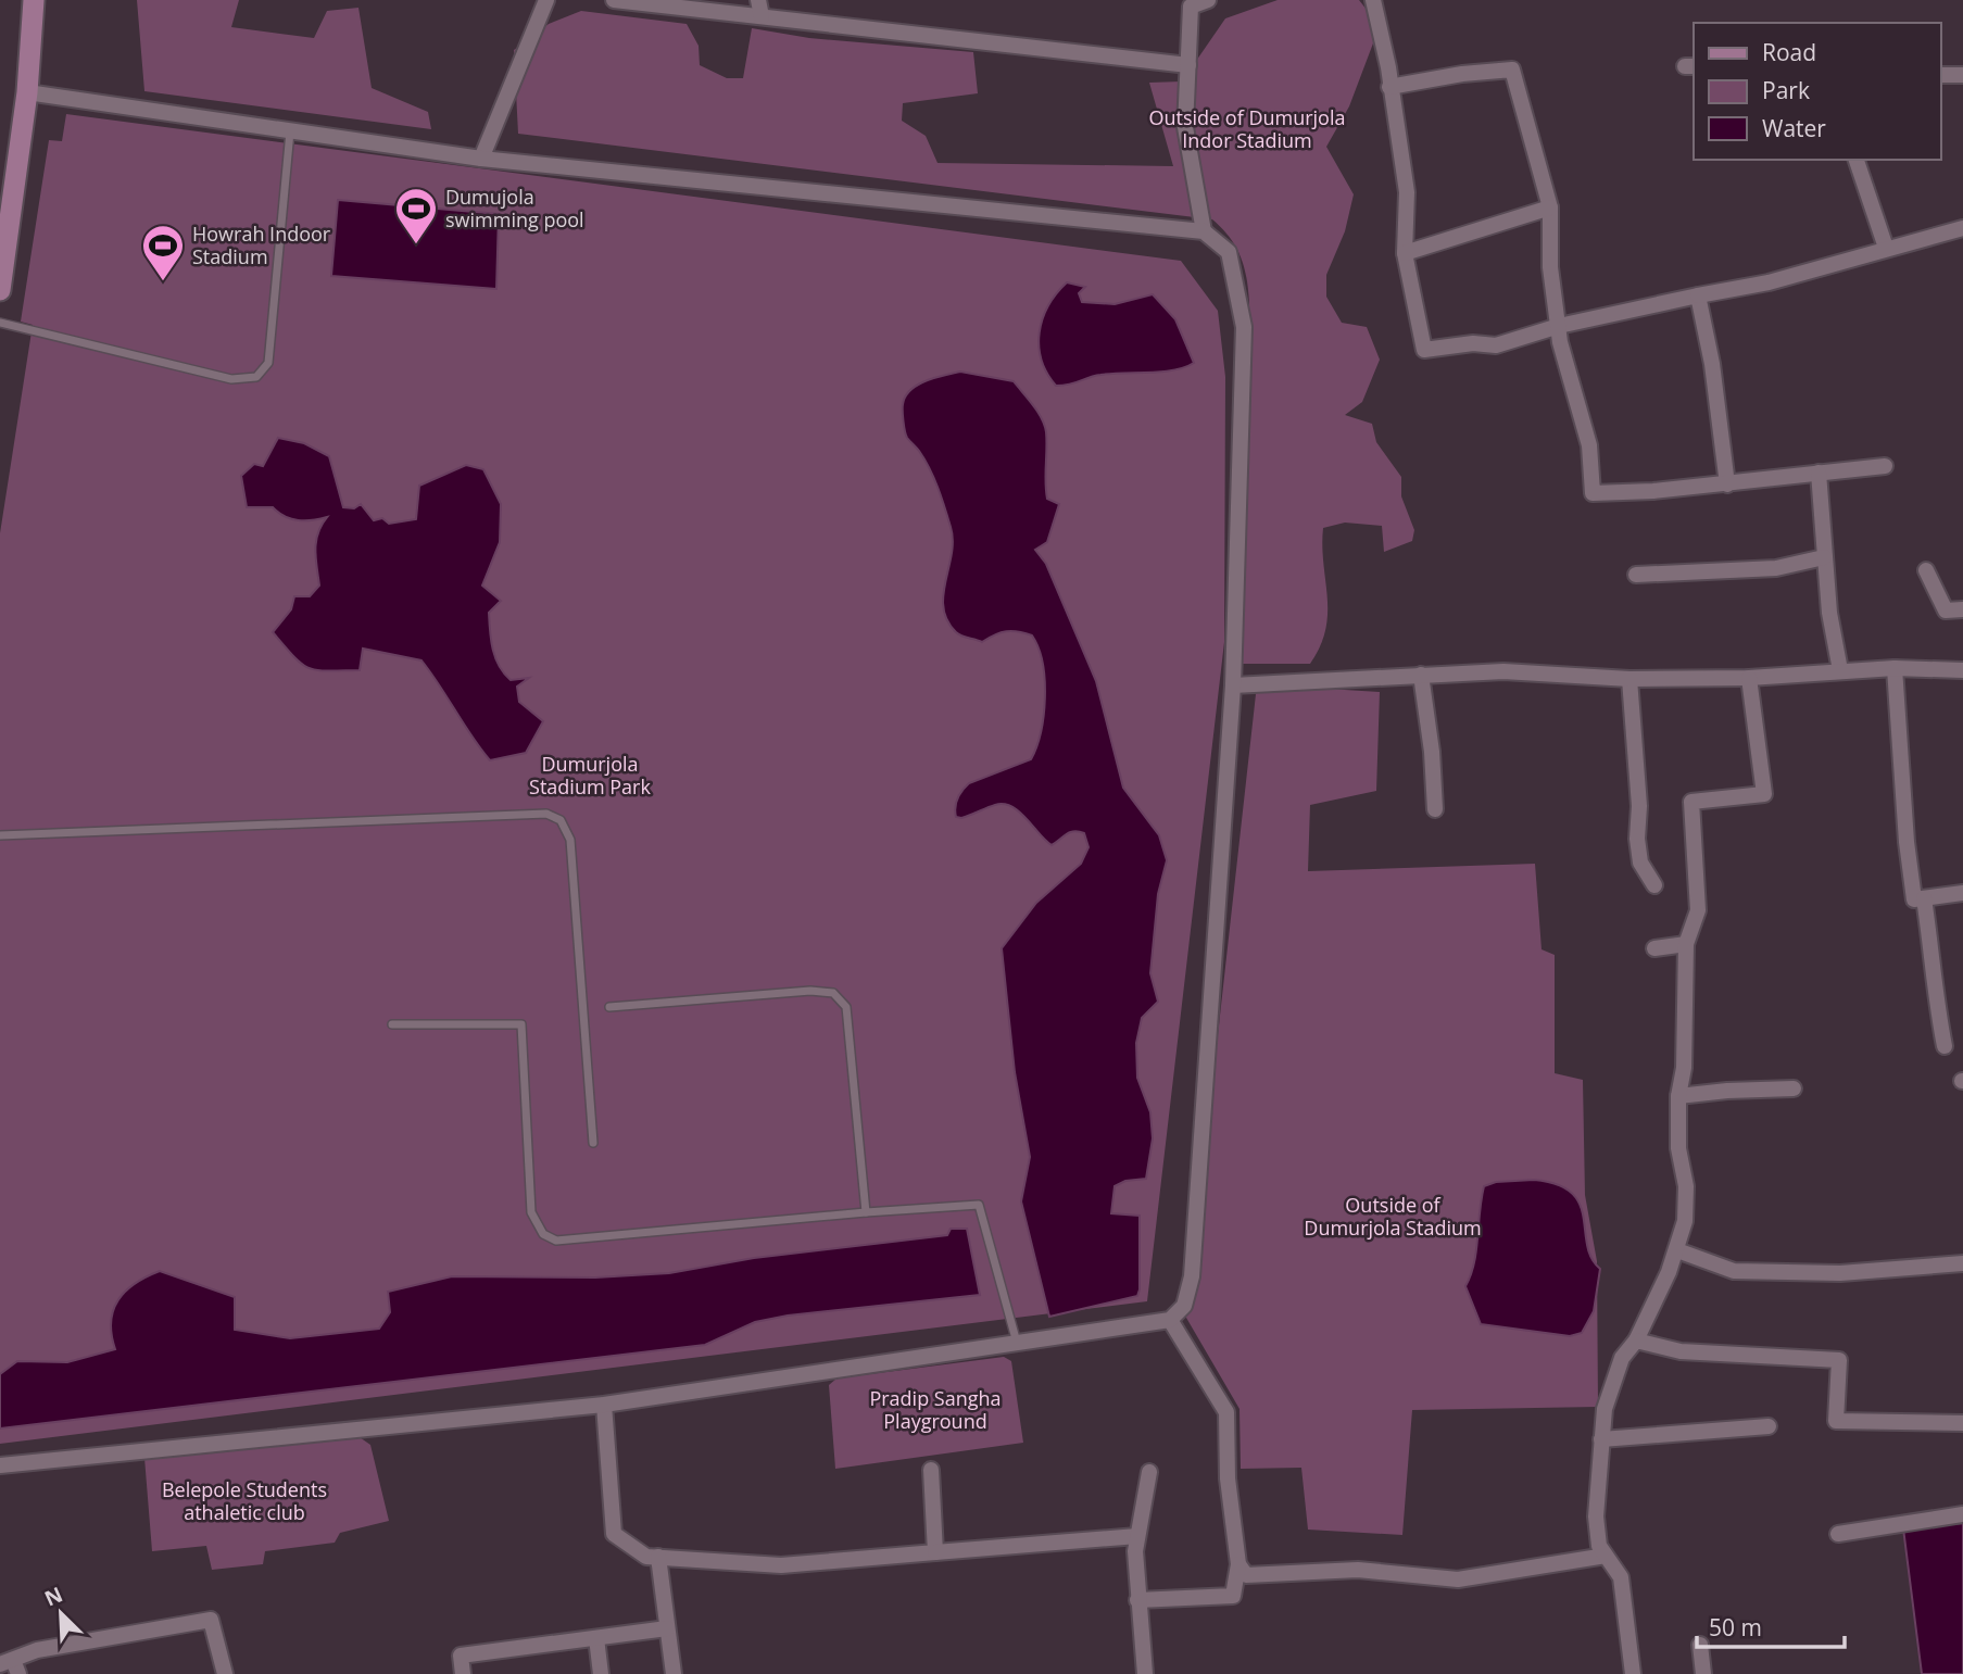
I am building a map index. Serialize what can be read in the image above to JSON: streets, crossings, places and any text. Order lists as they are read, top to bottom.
{
  "parks": [
    "Outside of Dumurjola Indor Stadium",
    "Dumurjola Stadium Park",
    "Outside of Dumurjola Stadium",
    "Pradip Sangha Playground",
    "Belepole Students athaletic club"
  ],
  "places": {
    "sports": ["Dumujola swimming pool", "Howrah Indoor Stadium"]
  },
  "legend": ["Road", "Park", "Water"],
  "scale_bar": "50 m",
  "north": "top left"
}
